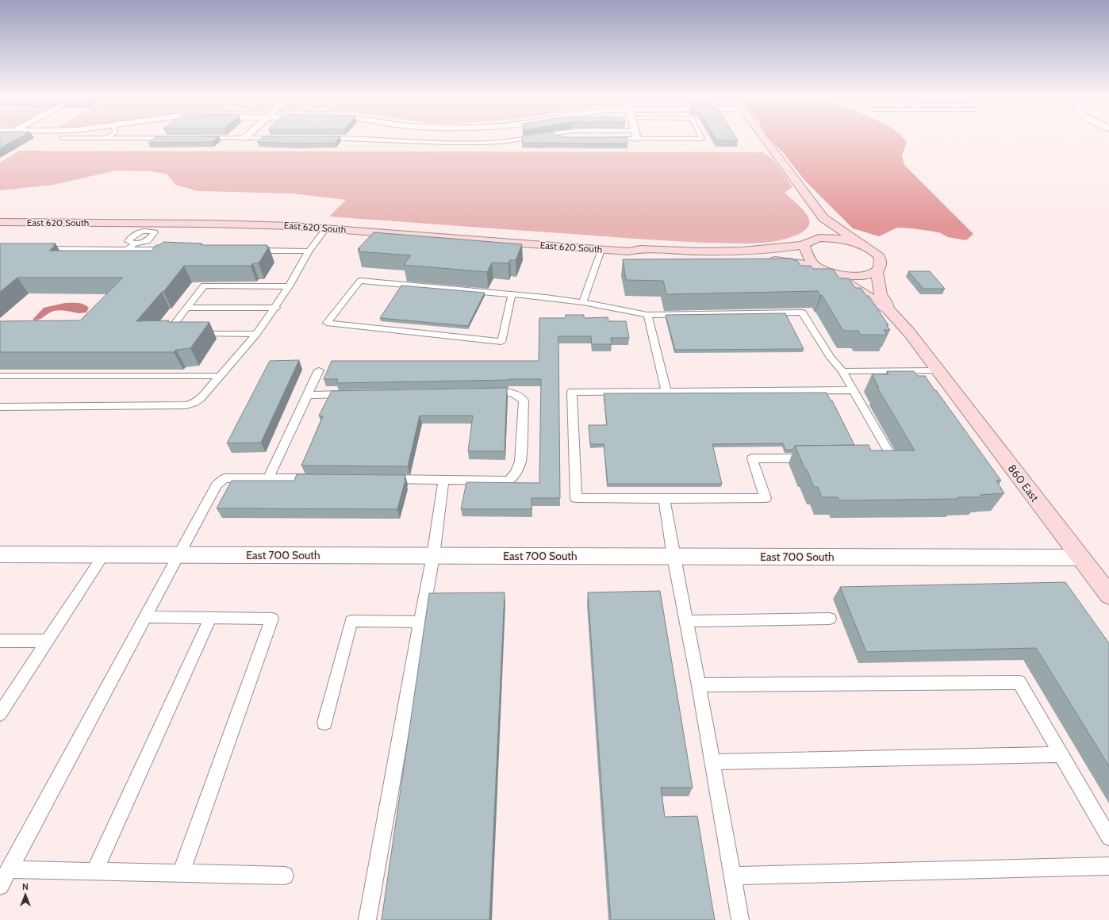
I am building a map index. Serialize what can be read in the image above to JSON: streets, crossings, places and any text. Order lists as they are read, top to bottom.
{
  "streets": {
    "street": ["East 620 South", "860 East", "East 700 South"]
  },
  "crossings": [
    ["860 East", "East 700 South"]
  ],
  "north": "top"
}
